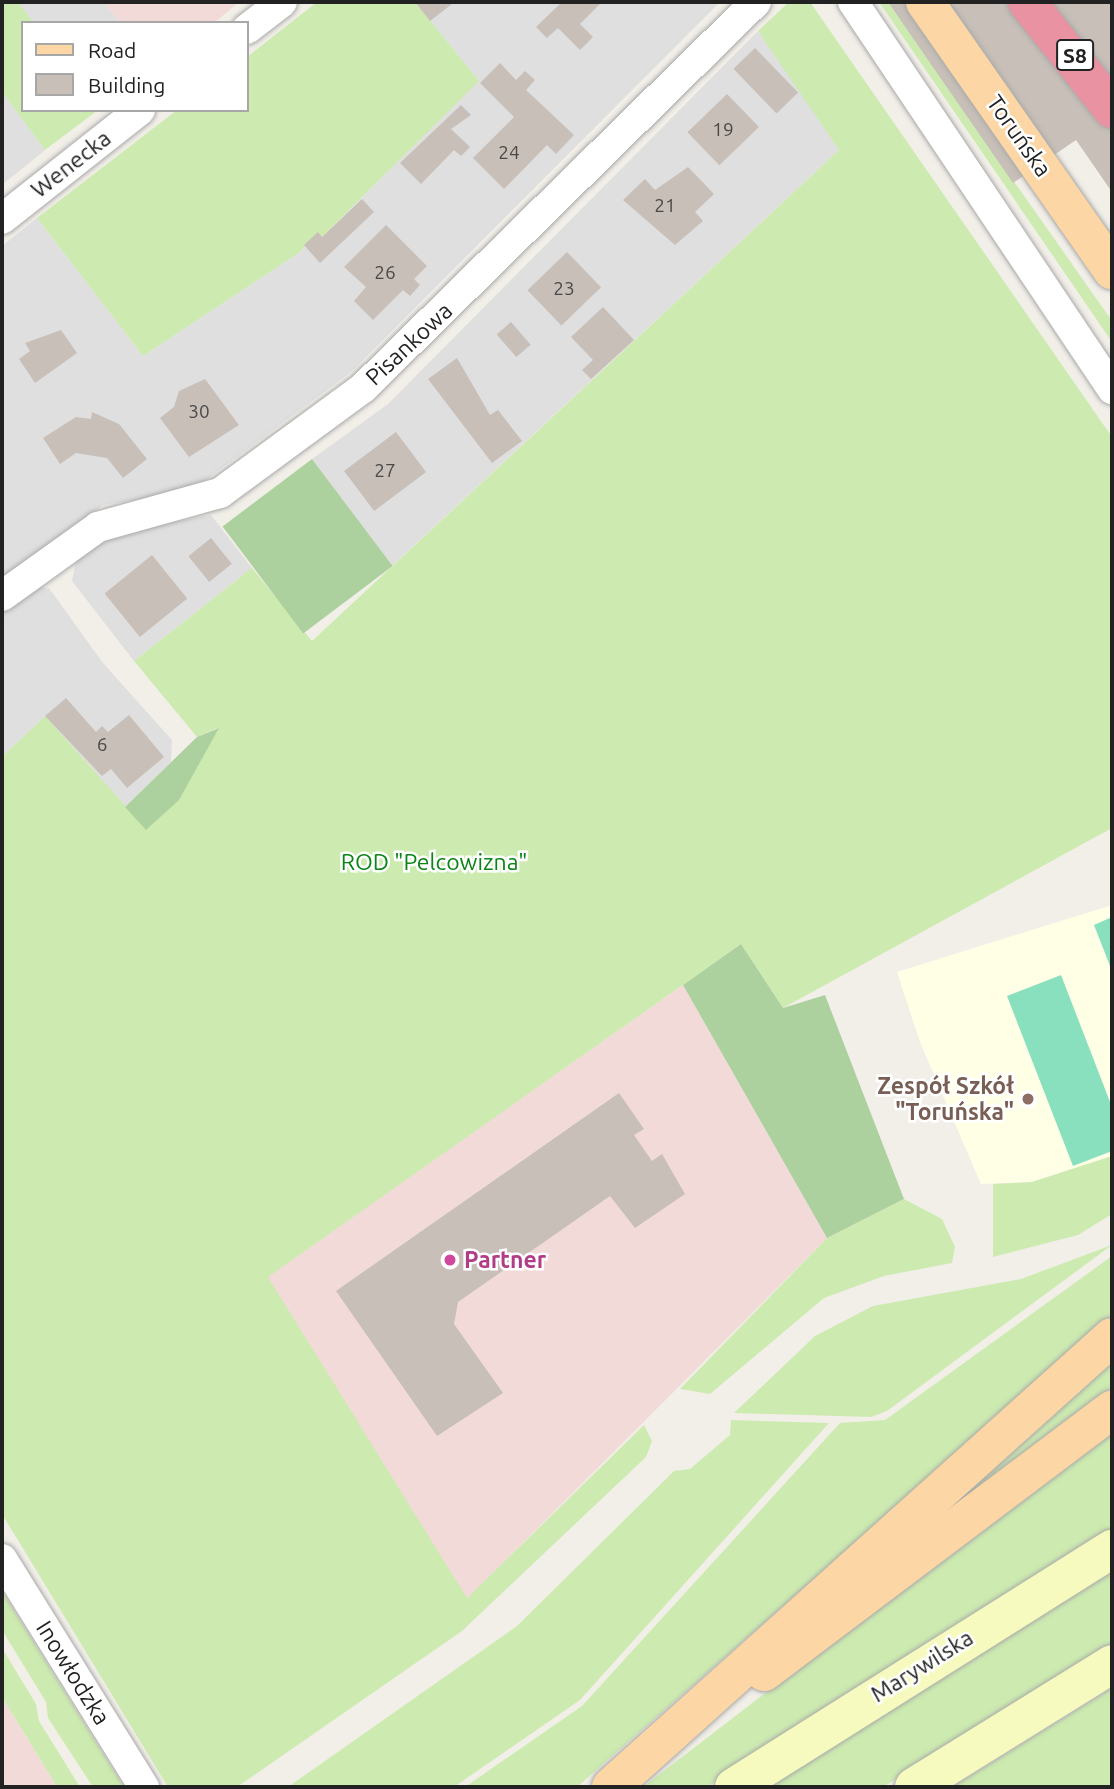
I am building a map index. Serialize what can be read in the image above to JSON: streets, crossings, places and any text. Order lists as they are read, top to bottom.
{
  "streets": {
    "highway": ["S8"],
    "main road": ["Toruńska", "Marywilska"],
    "street": ["Wenecka", "Pisankowa", "Inowłodzka"]
  },
  "parks": ["ROD \"Pelcowizna\""],
  "places": ["Zespół Szkół \"Toruńska\"", "Partner"],
  "house_numbers": [
    "19",
    "24",
    "21",
    "26",
    "23",
    "30",
    "27",
    "6"
  ],
  "legend": ["Road", "Building"]
}
